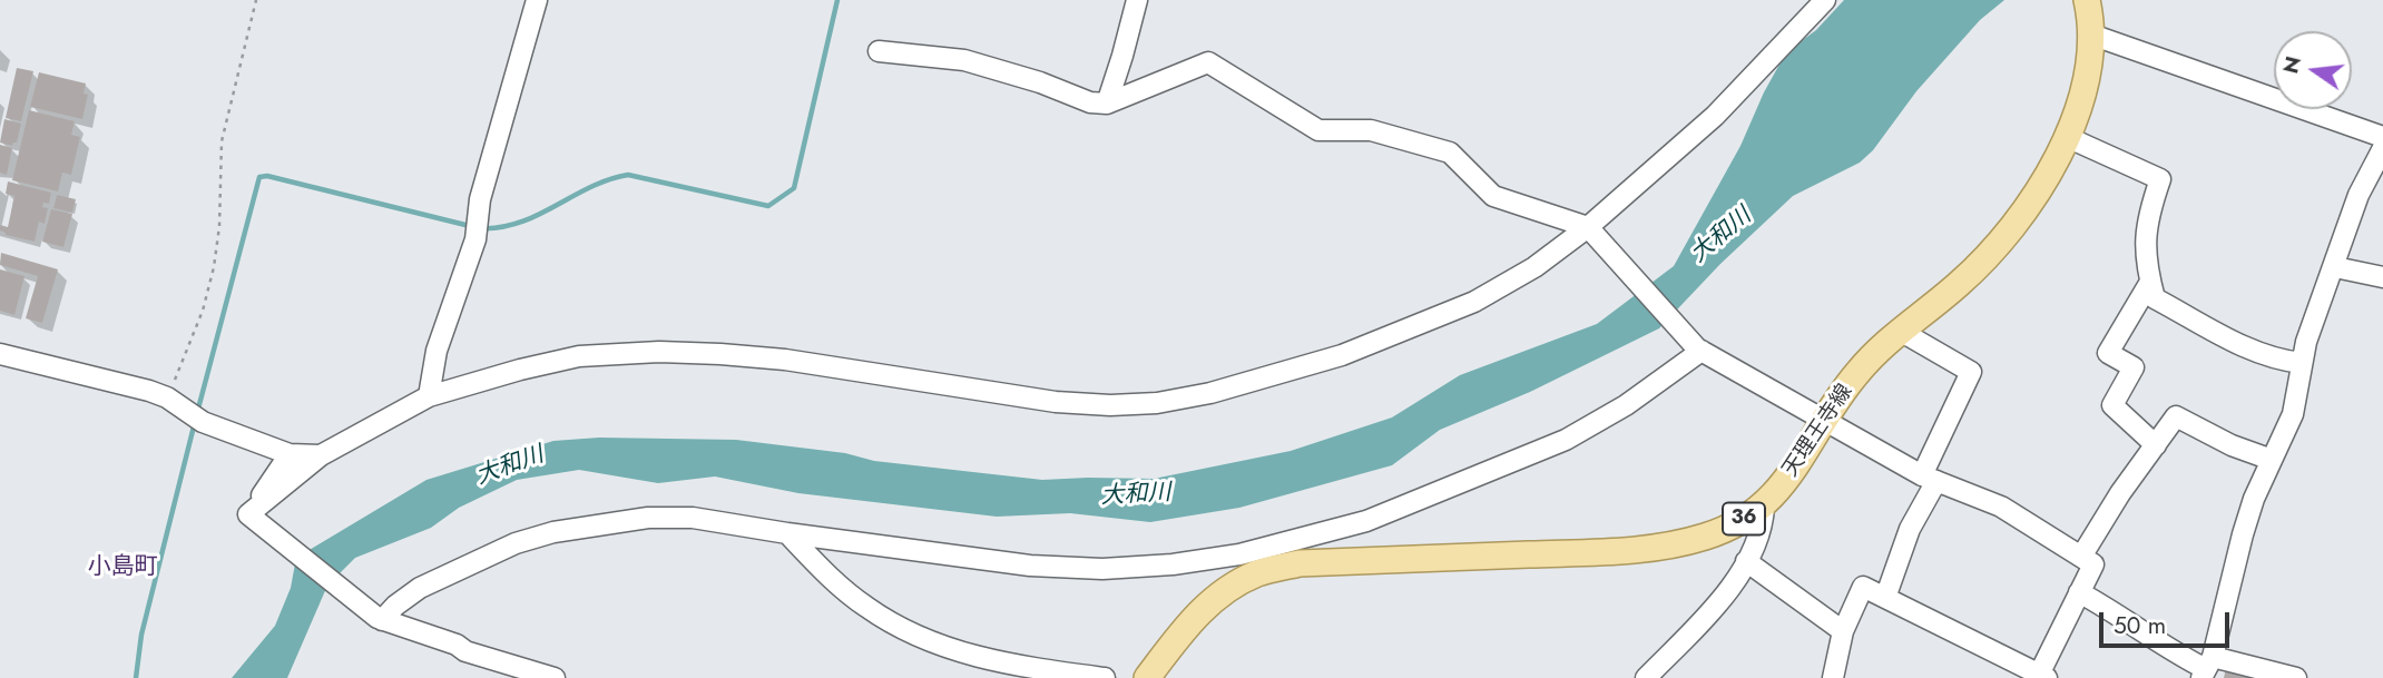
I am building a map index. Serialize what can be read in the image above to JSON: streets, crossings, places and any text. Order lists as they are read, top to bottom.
{
  "streets": {
    "main road": ["天理王寺線", "36"]
  },
  "districts": ["小島町"],
  "water": ["大和川"],
  "scale_bar": "50 m",
  "north": "left"
}
